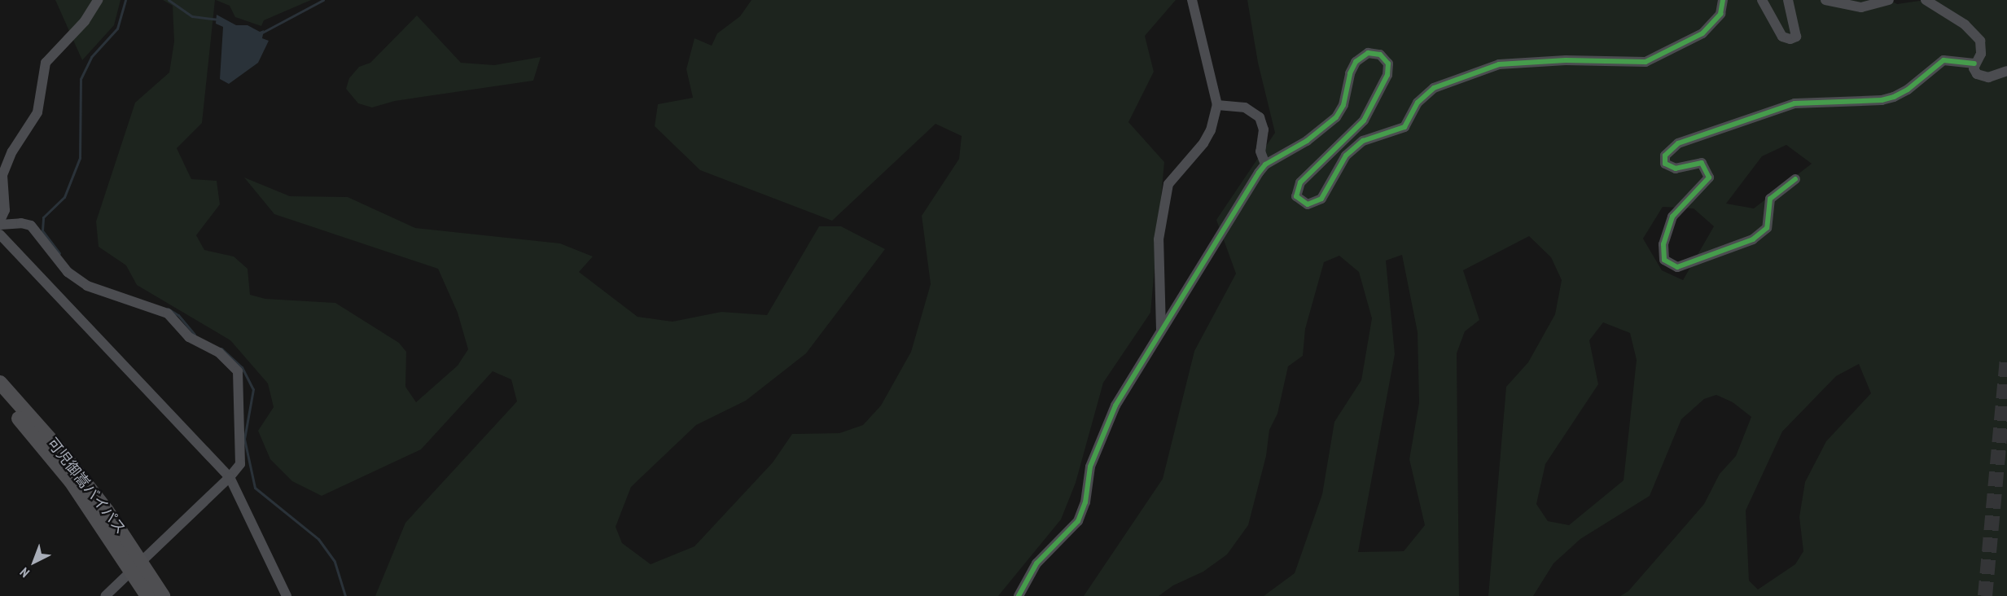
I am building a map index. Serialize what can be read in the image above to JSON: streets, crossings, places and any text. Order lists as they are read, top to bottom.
{
  "streets": {
    "highway": ["可児御嵩バイパス"]
  },
  "north": "bottom left"
}
